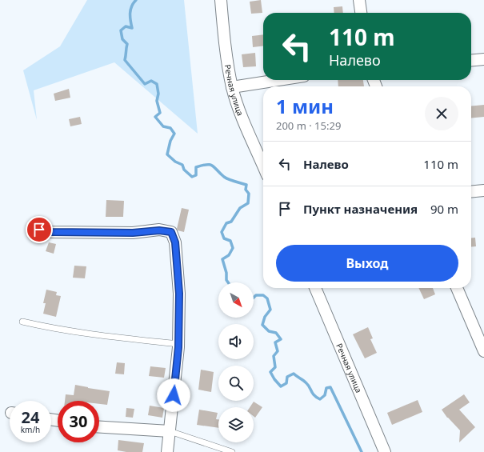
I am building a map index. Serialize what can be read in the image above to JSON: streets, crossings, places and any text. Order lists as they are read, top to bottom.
{
  "streets": {
    "street": ["Речная улица"]
  },
  "north": "bottom right",
  "page": {
    "turn": ["110 m", "Налево"],
    "heading": ["1 мин", "200 m · 15:29"],
    "list": [
      {
        "name": "Налево",
        "value": "110 m"
      },
      {
        "name": "Пункт назначения",
        "value": "90 m"
      }
    ],
    "buttons": "Выход",
    "speed": "24 km/h",
    "limit": "30"
  }
}
